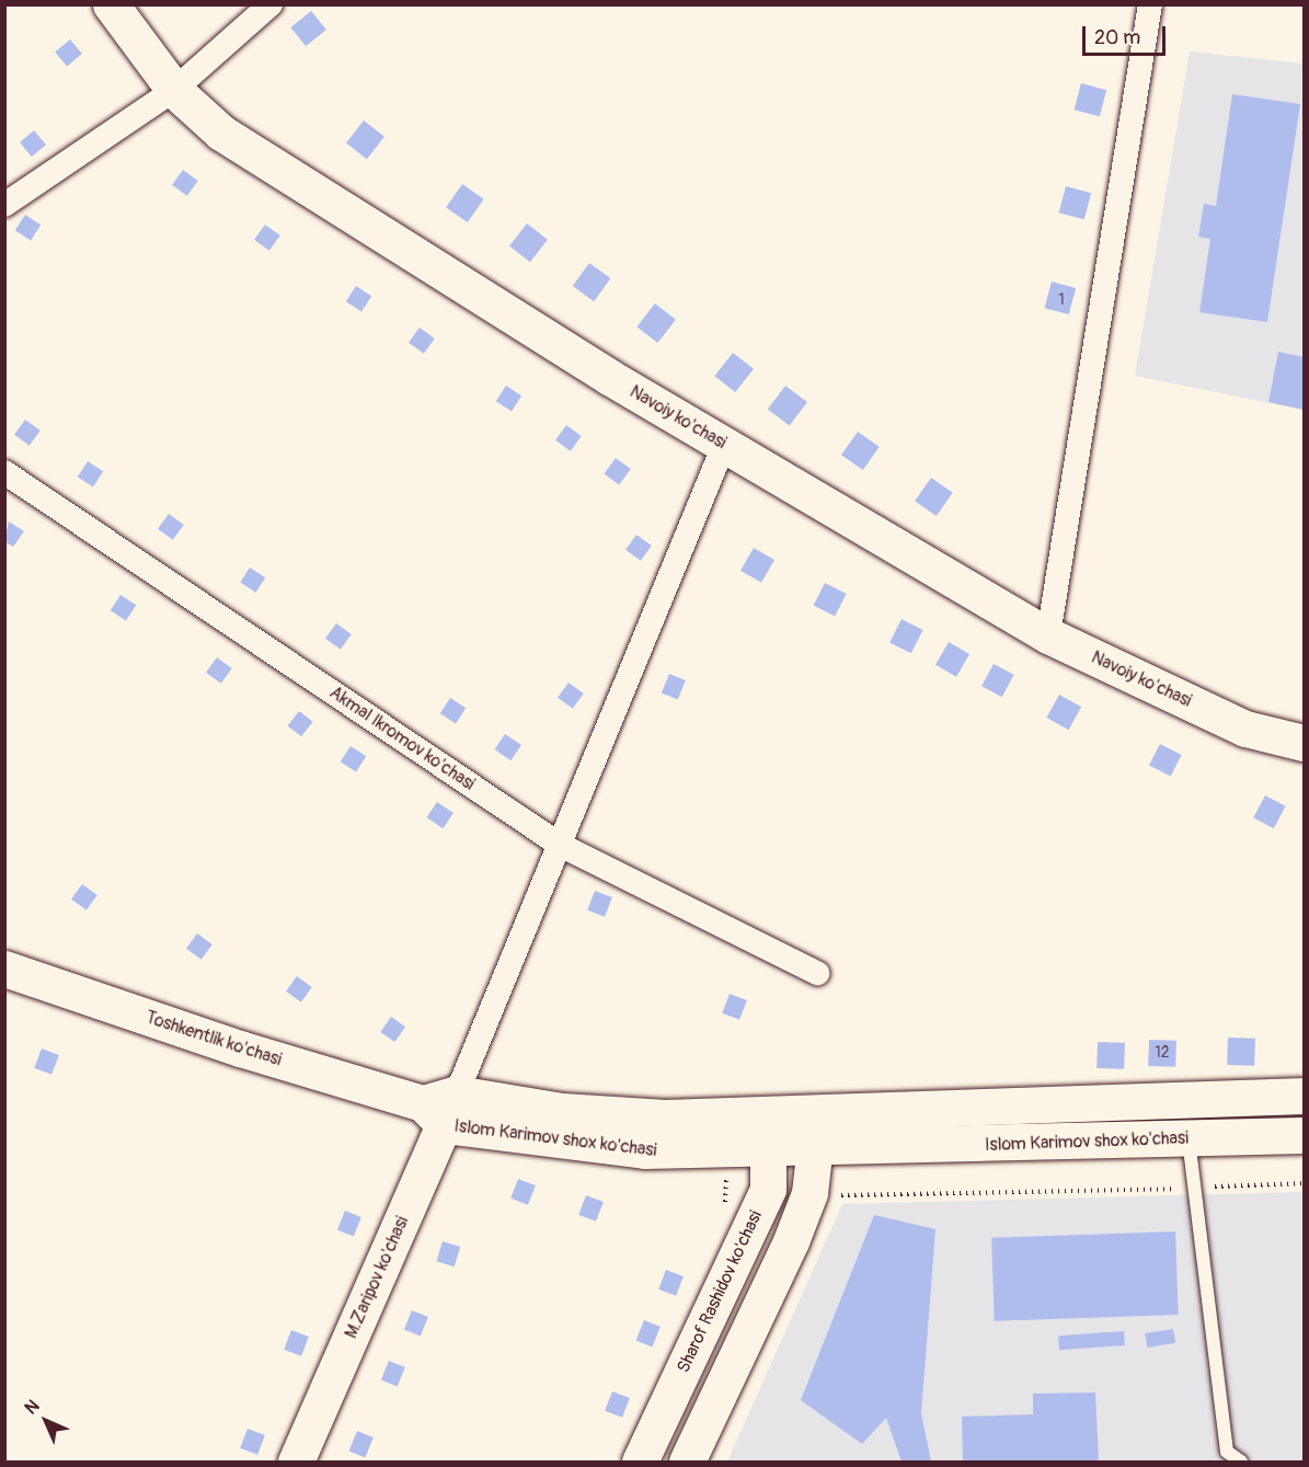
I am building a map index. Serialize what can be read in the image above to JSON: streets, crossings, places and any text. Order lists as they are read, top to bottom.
{
  "streets": {
    "street": [
      "Navoiy ko'chasi",
      "Akmal Ikromov ko'chasi",
      "Toshkentlik ko'chasi",
      "Islom Karimov shox ko'chasi",
      "M.Zaripov ko'chasi",
      "Sharof Rashidov ko'chasi"
    ]
  },
  "crossings": [
    ["Toshkentlik ko'chasi", "Islom Karimov shox ko'chasi"],
    ["Toshkentlik ko'chasi", "M.Zaripov ko'chasi"],
    ["Islom Karimov shox ko'chasi", "M.Zaripov ko'chasi"],
    ["Islom Karimov shox ko'chasi", "Sharof Rashidov ko'chasi"]
  ],
  "house_numbers": ["1", "12"],
  "scale_bar": "20 m",
  "north": "top left"
}
